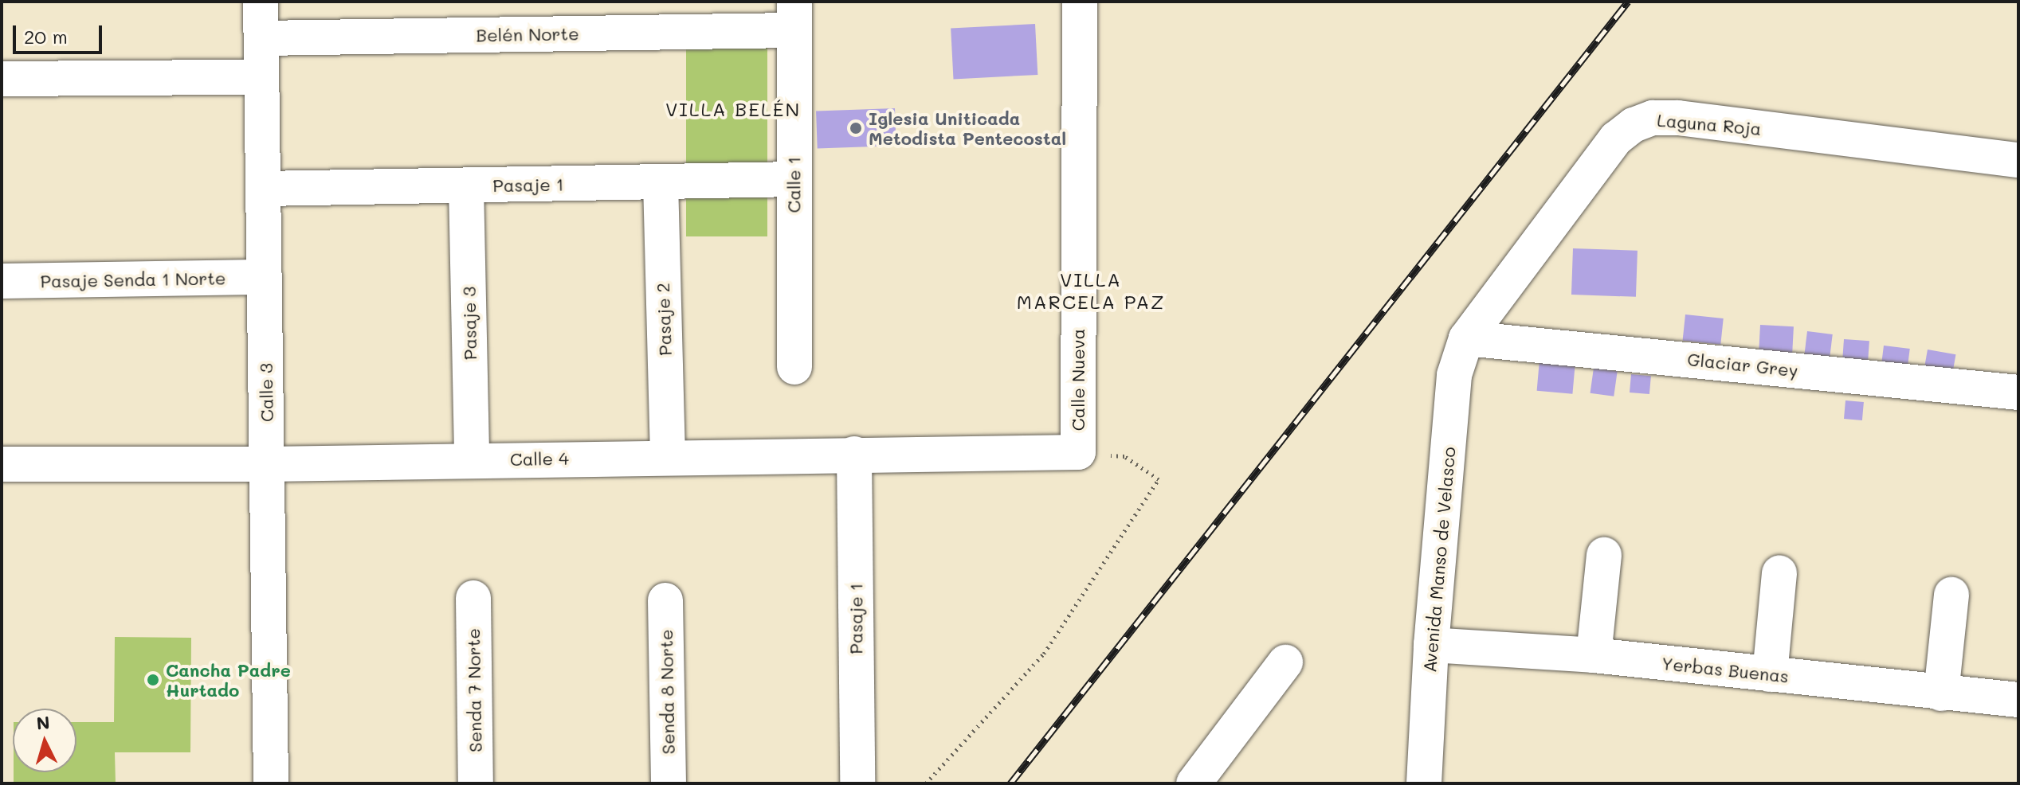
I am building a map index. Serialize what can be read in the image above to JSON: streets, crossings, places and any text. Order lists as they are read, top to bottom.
{
  "streets": {
    "street": [
      "Belén Norte",
      "Laguna Roja",
      "Pasaje 1",
      "Calle 1",
      "Pasaje Senda 1 Norte",
      "Pasaje 2",
      "Pasaje 3",
      "Glaciar Grey",
      "Calle Nueva",
      "Calle 3",
      "Calle 4",
      "Avenida Manso de Velasco",
      "Yerbas Buenas",
      "Senda 7 Norte",
      "Senda 8 Norte"
    ]
  },
  "crossings": [
    ["Belén Norte", "Calle 1"],
    ["Belén Norte", "Calle 3"],
    ["Laguna Roja", "Glaciar Grey"],
    ["Laguna Roja", "Avenida Manso de Velasco"],
    ["Pasaje 1", "Calle 1"],
    ["Pasaje 1", "Pasaje 2"],
    ["Pasaje 1", "Pasaje 3"],
    ["Pasaje 1", "Calle 3"],
    ["Pasaje 1", "Calle 4"],
    ["Pasaje Senda 1 Norte", "Calle 3"],
    ["Pasaje 2", "Calle 4"],
    ["Pasaje 3", "Calle 4"],
    ["Glaciar Grey", "Avenida Manso de Velasco"],
    ["Calle Nueva", "Calle 4"],
    ["Calle 3", "Calle 4"],
    ["Avenida Manso de Velasco", "Yerbas Buenas"]
  ],
  "districts": ["VILLA BELÉN", "VILLA MARCELA PAZ"],
  "places": ["Iglesia Uniticada Metodista Pentecostal", "Cancha Padre Hurtado"],
  "scale_bar": "20 m",
  "north": "top"
}
